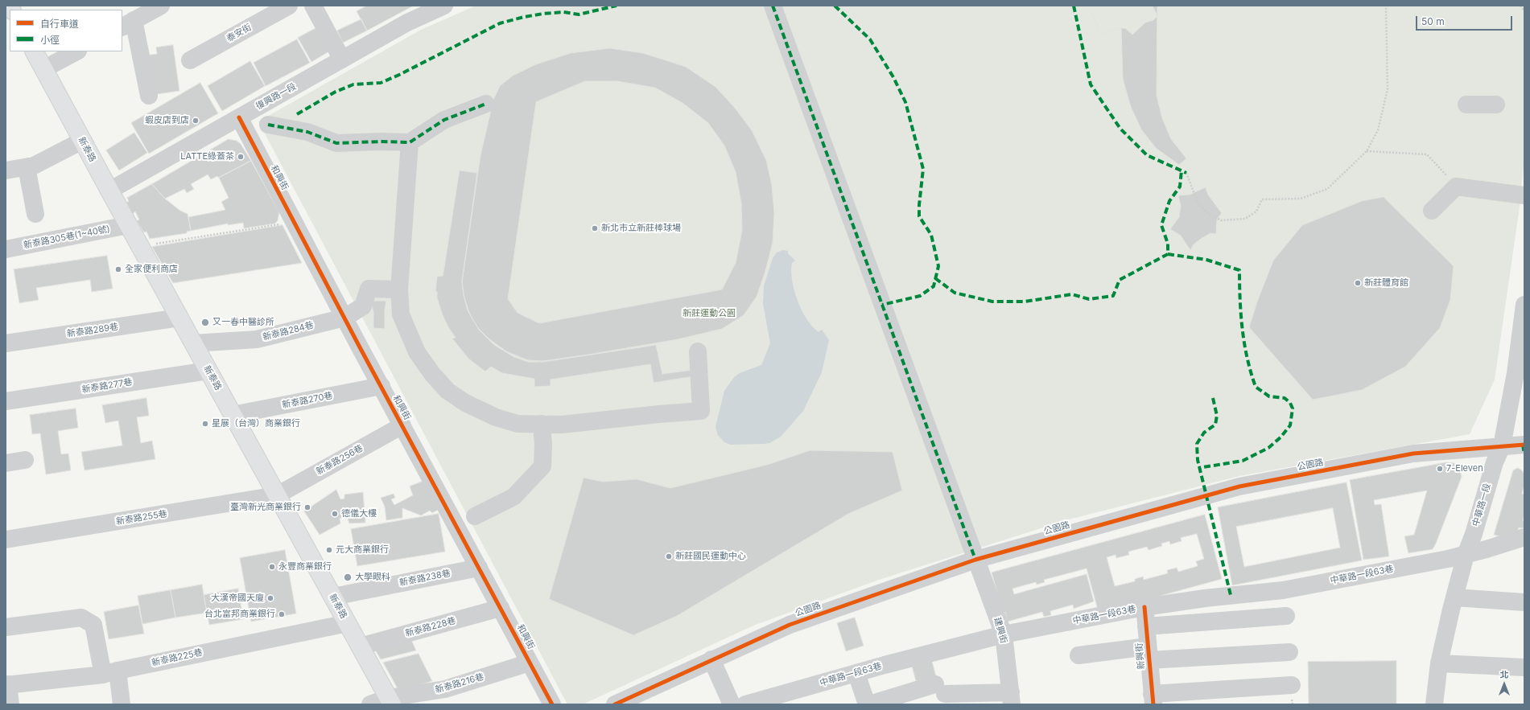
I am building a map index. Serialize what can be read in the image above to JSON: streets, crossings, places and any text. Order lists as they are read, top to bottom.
{
  "streets": {
    "main road": ["新泰路"],
    "street": [
      "泰安街",
      "復興路一段",
      "和興街",
      "新泰路305巷(1~40號)",
      "新泰路289巷",
      "新泰路284巷",
      "新泰路277巷",
      "新泰路270巷",
      "新泰路256巷",
      "公園路",
      "中華路一段",
      "新泰路255巷",
      "中華路一段63巷",
      "新泰路238巷",
      "新泰路228巷",
      "建興街",
      "新興街",
      "新泰路225巷",
      "新泰路216巷"
    ]
  },
  "crossings": [
    ["復興路一段", "新泰路"],
    ["復興路一段", "和興街"],
    ["新泰路", "新泰路305巷(1~40號)"],
    ["新泰路", "新泰路289巷"],
    ["新泰路", "新泰路284巷"],
    ["新泰路", "新泰路277巷"],
    ["新泰路", "新泰路270巷"],
    ["新泰路", "新泰路256巷"],
    ["新泰路", "新泰路255巷"],
    ["新泰路", "新泰路238巷"],
    ["新泰路", "新泰路228巷"],
    ["新泰路", "新泰路225巷"],
    ["新泰路", "新泰路216巷"],
    ["和興街", "新泰路284巷"],
    ["和興街", "新泰路270巷"],
    ["和興街", "新泰路256巷"],
    ["和興街", "新泰路238巷"],
    ["和興街", "新泰路228巷"],
    ["和興街", "新泰路216巷"],
    ["新泰路256巷", "新泰路255巷"],
    ["公園路", "中華路一段"],
    ["公園路", "建興街"],
    ["中華路一段", "中華路一段63巷"],
    ["中華路一段63巷", "建興街"],
    ["中華路一段63巷", "新興街"]
  ],
  "parks": ["新莊運動公園"],
  "places": [
    "蝦皮店到店",
    "LATTE綠蓋茶",
    "新北市立新莊棒球場",
    "全家便利商店",
    "新莊體育館",
    "又一春中醫診所",
    "星展（台灣）商業銀行",
    "7-Eleven",
    "臺灣新光商業銀行",
    "德儀大樓",
    "元大商業銀行",
    "新莊國民運動中心",
    "永豐商業銀行",
    "大學眼科",
    "大漢帝國天廈",
    "台北富邦商業銀行"
  ],
  "legend": ["自行車道", "小徑"],
  "scale_bar": "50 m",
  "north": "top"
}
